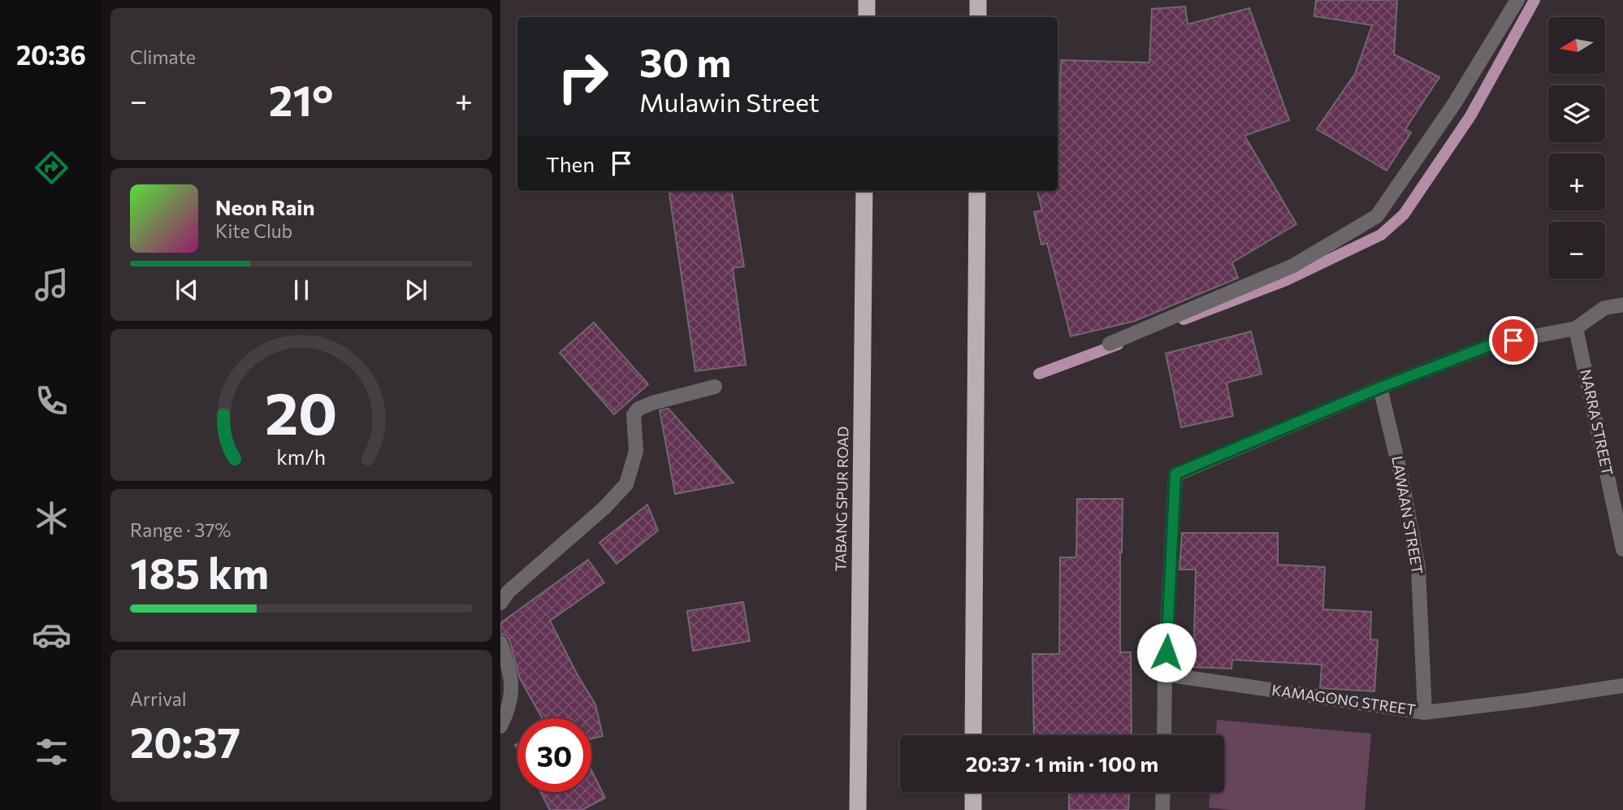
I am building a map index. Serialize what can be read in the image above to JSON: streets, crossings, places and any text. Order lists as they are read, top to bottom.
{
  "streets": {
    "highway": ["TABANG SPUR ROAD"],
    "street": ["NARRA STREET", "LAWAAN STREET", "KAMAGONG STREET"]
  },
  "crossings": [
    ["LAWAAN STREET", "KAMAGONG STREET"]
  ],
  "north": "left",
  "page": {
    "tabs": "20:36",
    "tile": [
      "Climate",
      ["Range · 37%", "185 km"],
      ["Arrival", "20:37"]
    ],
    "map_buttons": ["+", "−"],
    "turn": ["30 m", "Mulawin Street"],
    "heat": ["−", "21°", "+"],
    "then": "Then",
    "song": ["Neon Rain", "Kite Club"],
    "limit": "30",
    "trip": "20:37 · 1 min · 100 m",
    "gauge": ["20", "km/h"]
  }
}
